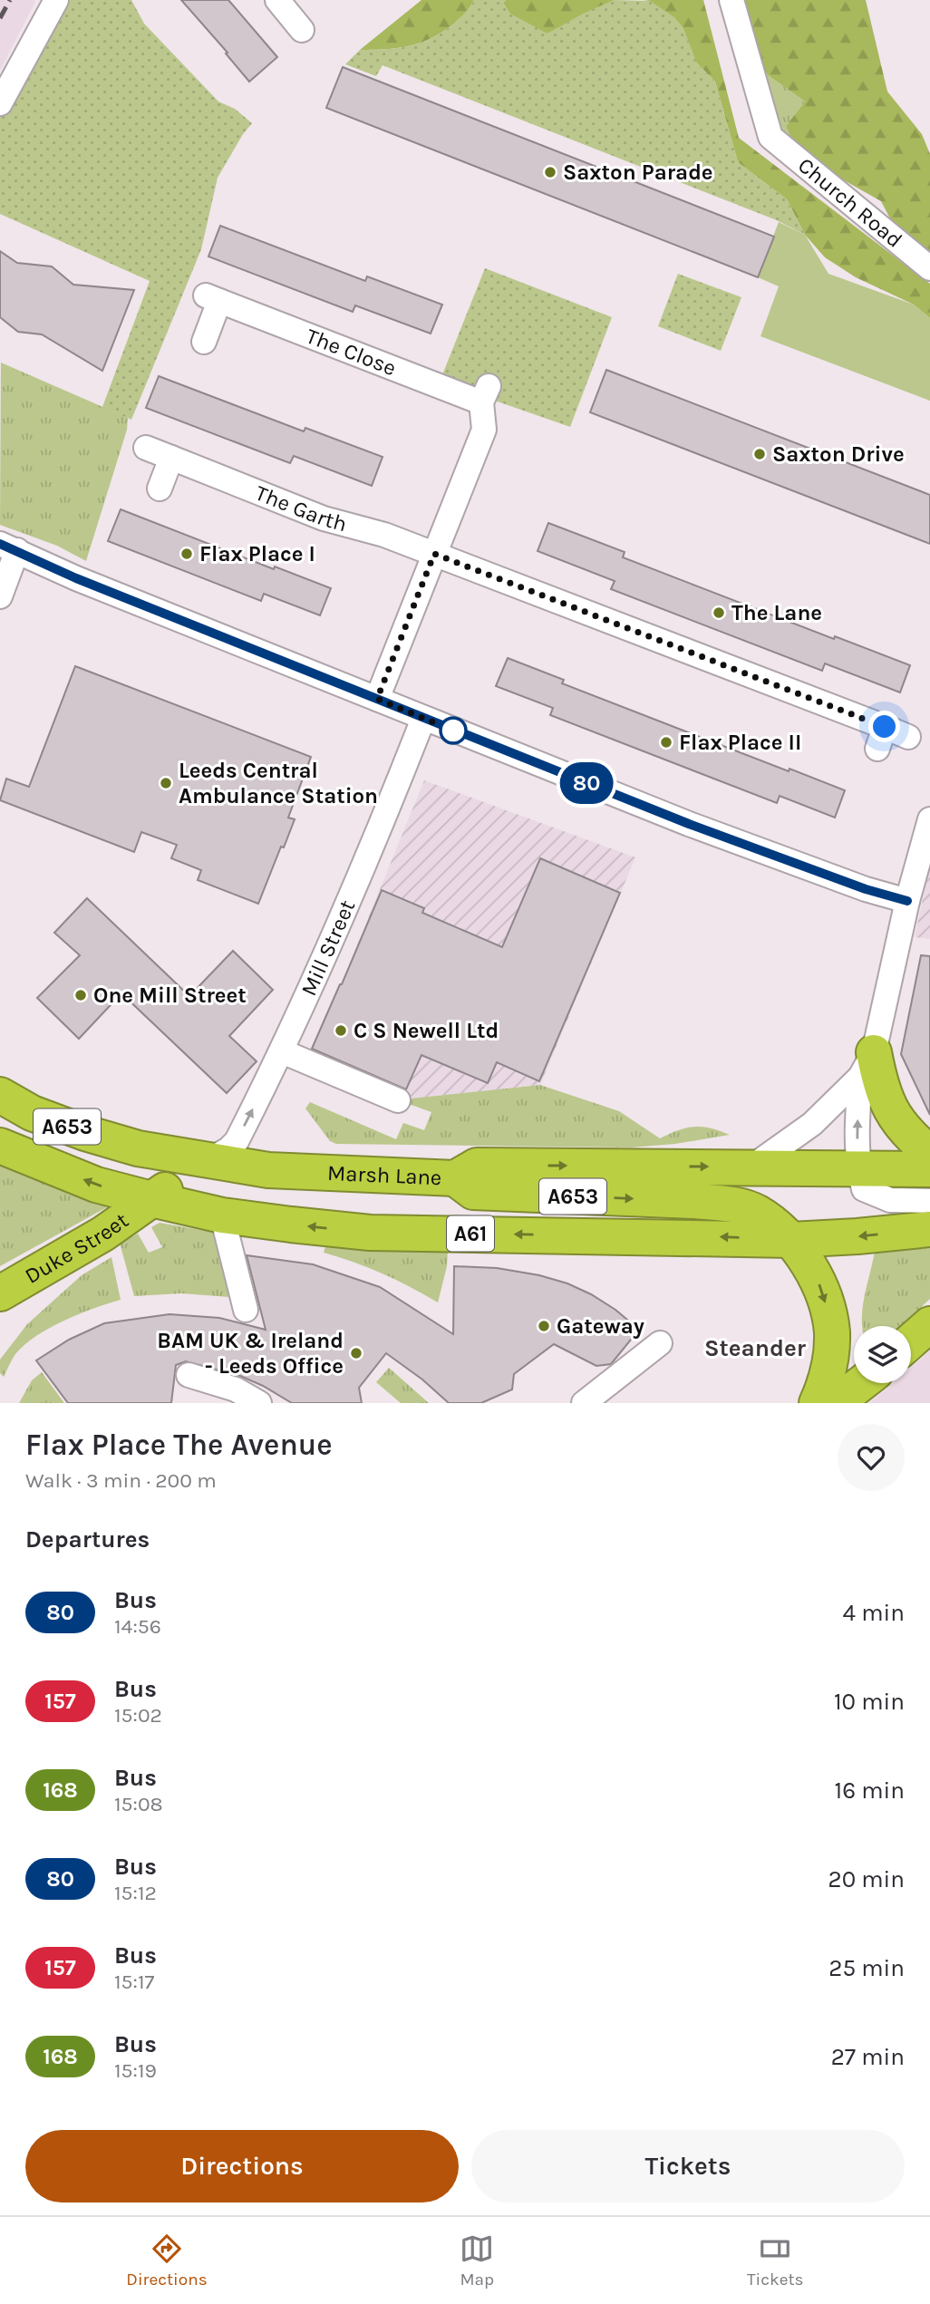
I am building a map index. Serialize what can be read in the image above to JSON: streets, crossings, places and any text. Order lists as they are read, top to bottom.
{
  "streets": {
    "highway": [
      "A653",
      "Marsh Lane",
      "A61",
      "Duke Street"
    ],
    "street": [
      "Church Road",
      "The Close",
      "The Garth",
      "Mill Street"
    ]
  },
  "crossings": [
    ["The Close", "The Garth"],
    ["Mill Street", "Marsh Lane"],
    ["Mill Street", "Duke Street"],
    ["A653", "Marsh Lane"],
    ["A653", "A61"],
    ["Marsh Lane", "Duke Street"],
    ["A61", "Duke Street"]
  ],
  "districts": ["Steander"],
  "places": [
    "Saxton Parade",
    "Saxton Drive",
    "Flax Place I",
    "The Lane",
    "Flax Place II",
    "Leeds Central Ambulance Station",
    "One Mill Street",
    "C S Newell Ltd",
    "Gateway",
    "BAM UK & Ireland - Leeds Office"
  ],
  "lines": ["bus line 80"],
  "page": {
    "on_map": "80",
    "heading": [
      ["Flax Place The Avenue", "Walk · 3 min · 200 m"],
      "Departures"
    ],
    "list": [
      {
        "mark": "80",
        "name": "Bus",
        "note": "14:56",
        "value": "4 min"
      },
      {
        "mark": "157",
        "name": "Bus",
        "note": "15:02",
        "value": "10 min"
      },
      {
        "mark": "168",
        "name": "Bus",
        "note": "15:08",
        "value": "16 min"
      },
      {
        "mark": "80",
        "name": "Bus",
        "note": "15:12",
        "value": "20 min"
      },
      {
        "mark": "157",
        "name": "Bus",
        "note": "15:17",
        "value": "25 min"
      },
      {
        "mark": "168",
        "name": "Bus",
        "note": "15:19",
        "value": "27 min"
      }
    ],
    "buttons": ["Directions", "Tickets"],
    "tabs": ["Directions", "Map", "Tickets"]
  }
}
